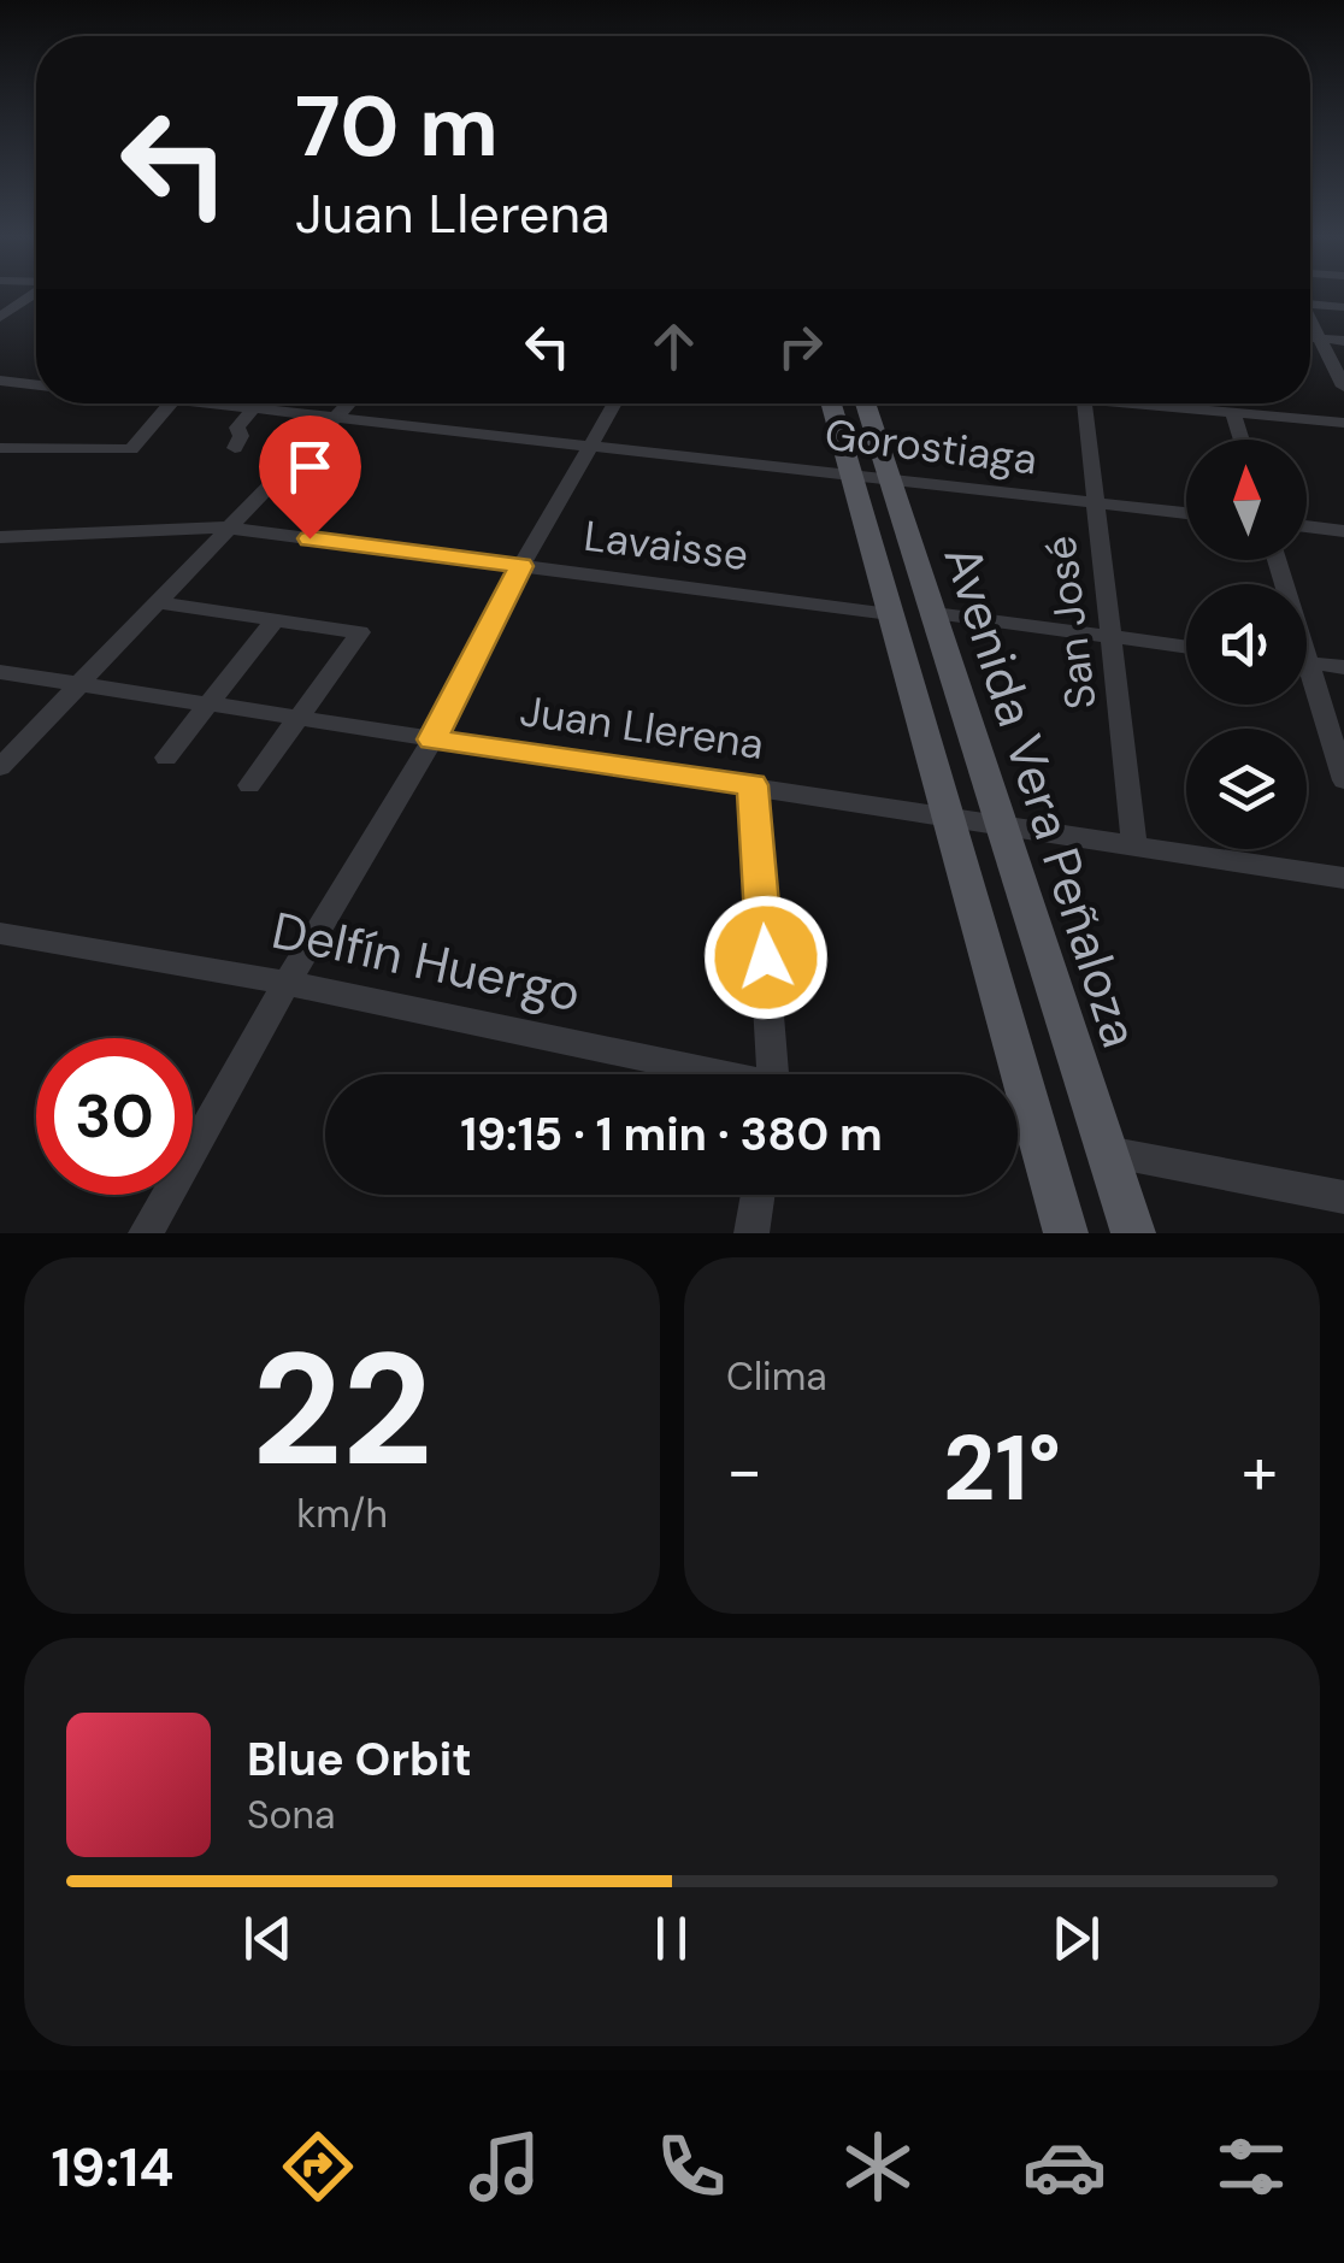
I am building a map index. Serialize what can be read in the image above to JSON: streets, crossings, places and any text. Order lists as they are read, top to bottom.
{
  "streets": {
    "main road": ["Avenida Vera Peñaloza"],
    "street": [
      "Gorostiaga",
      "Lavaisse",
      "San José",
      "Juan Llerena",
      "Delfín Huergo"
    ]
  },
  "crossings": [
    ["Gorostiaga", "San José"],
    ["Gorostiaga", "Avenida Vera Peñaloza"],
    ["Lavaisse", "Avenida Vera Peñaloza"],
    ["San José", "Juan Llerena"],
    ["Juan Llerena", "Avenida Vera Peñaloza"]
  ],
  "north": "top",
  "page": {
    "turn": ["70 m", "Juan Llerena"],
    "limit": "30",
    "trip": "19:15 · 1 min · 380 m",
    "tile": [
      ["22", "km/h"],
      "Clima"
    ],
    "heat": ["−", "21°", "+"],
    "song": ["Blue Orbit", "Sona"],
    "tabs": "19:14"
  }
}
